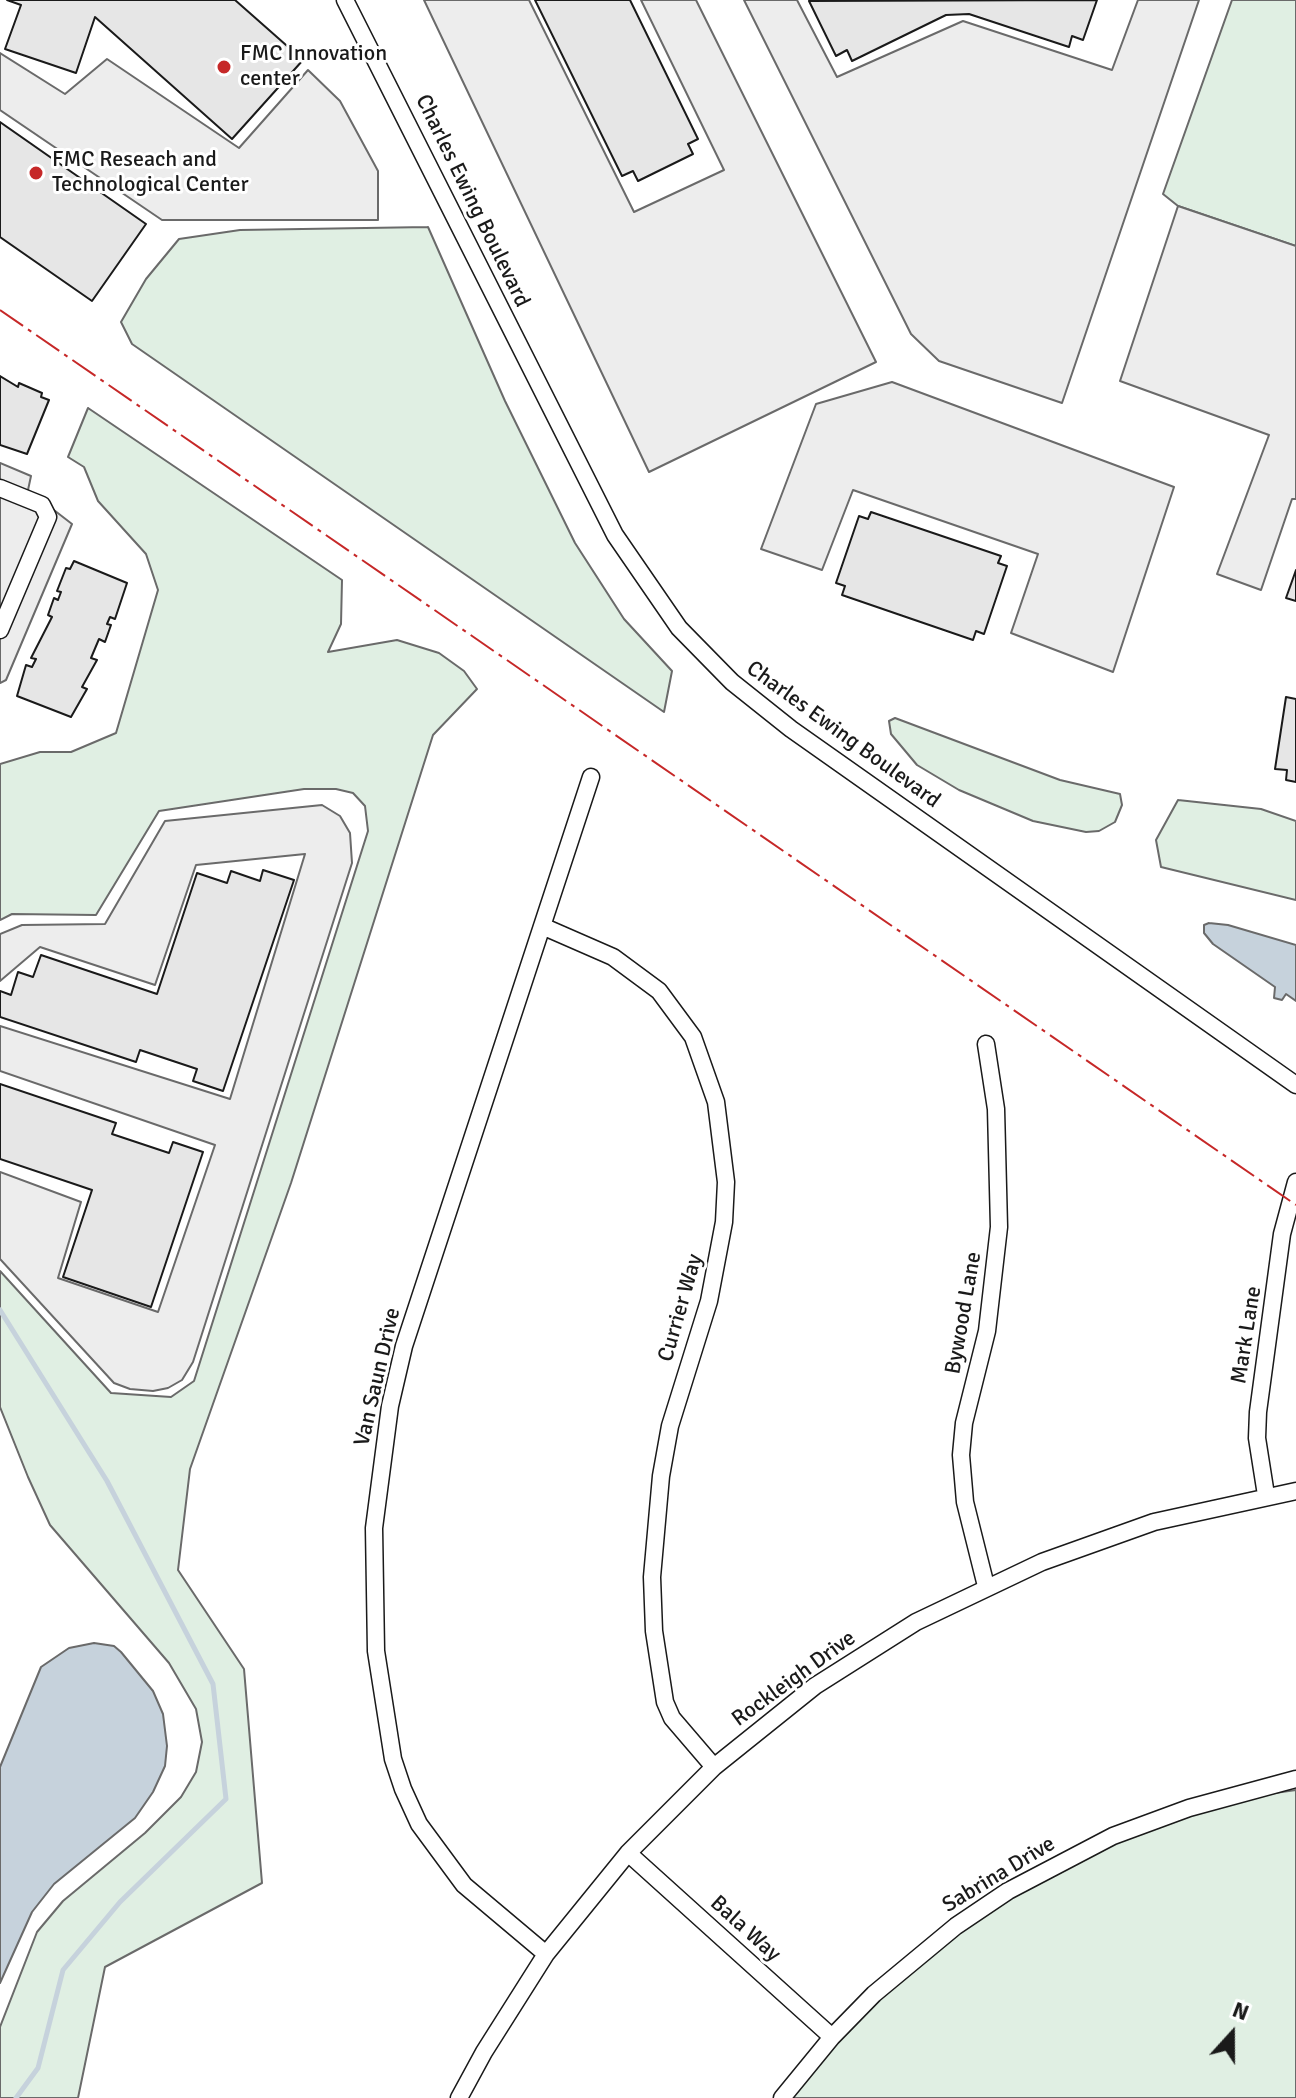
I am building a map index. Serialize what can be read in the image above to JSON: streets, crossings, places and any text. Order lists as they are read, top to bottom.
{
  "streets": {
    "street": [
      "Charles Ewing Boulevard",
      "Currier Way",
      "Bywood Lane",
      "Mark Lane",
      "Van Saun Drive",
      "Rockleigh Drive",
      "Sabrina Drive",
      "Bala Way"
    ]
  },
  "crossings": [
    ["Currier Way", "Van Saun Drive"],
    ["Currier Way", "Rockleigh Drive"],
    ["Bywood Lane", "Rockleigh Drive"],
    ["Mark Lane", "Rockleigh Drive"],
    ["Van Saun Drive", "Rockleigh Drive"],
    ["Rockleigh Drive", "Bala Way"],
    ["Sabrina Drive", "Bala Way"]
  ],
  "places": ["FMC Innovation center", "FMC Reseach and Technological Center"],
  "north": "top"
}
